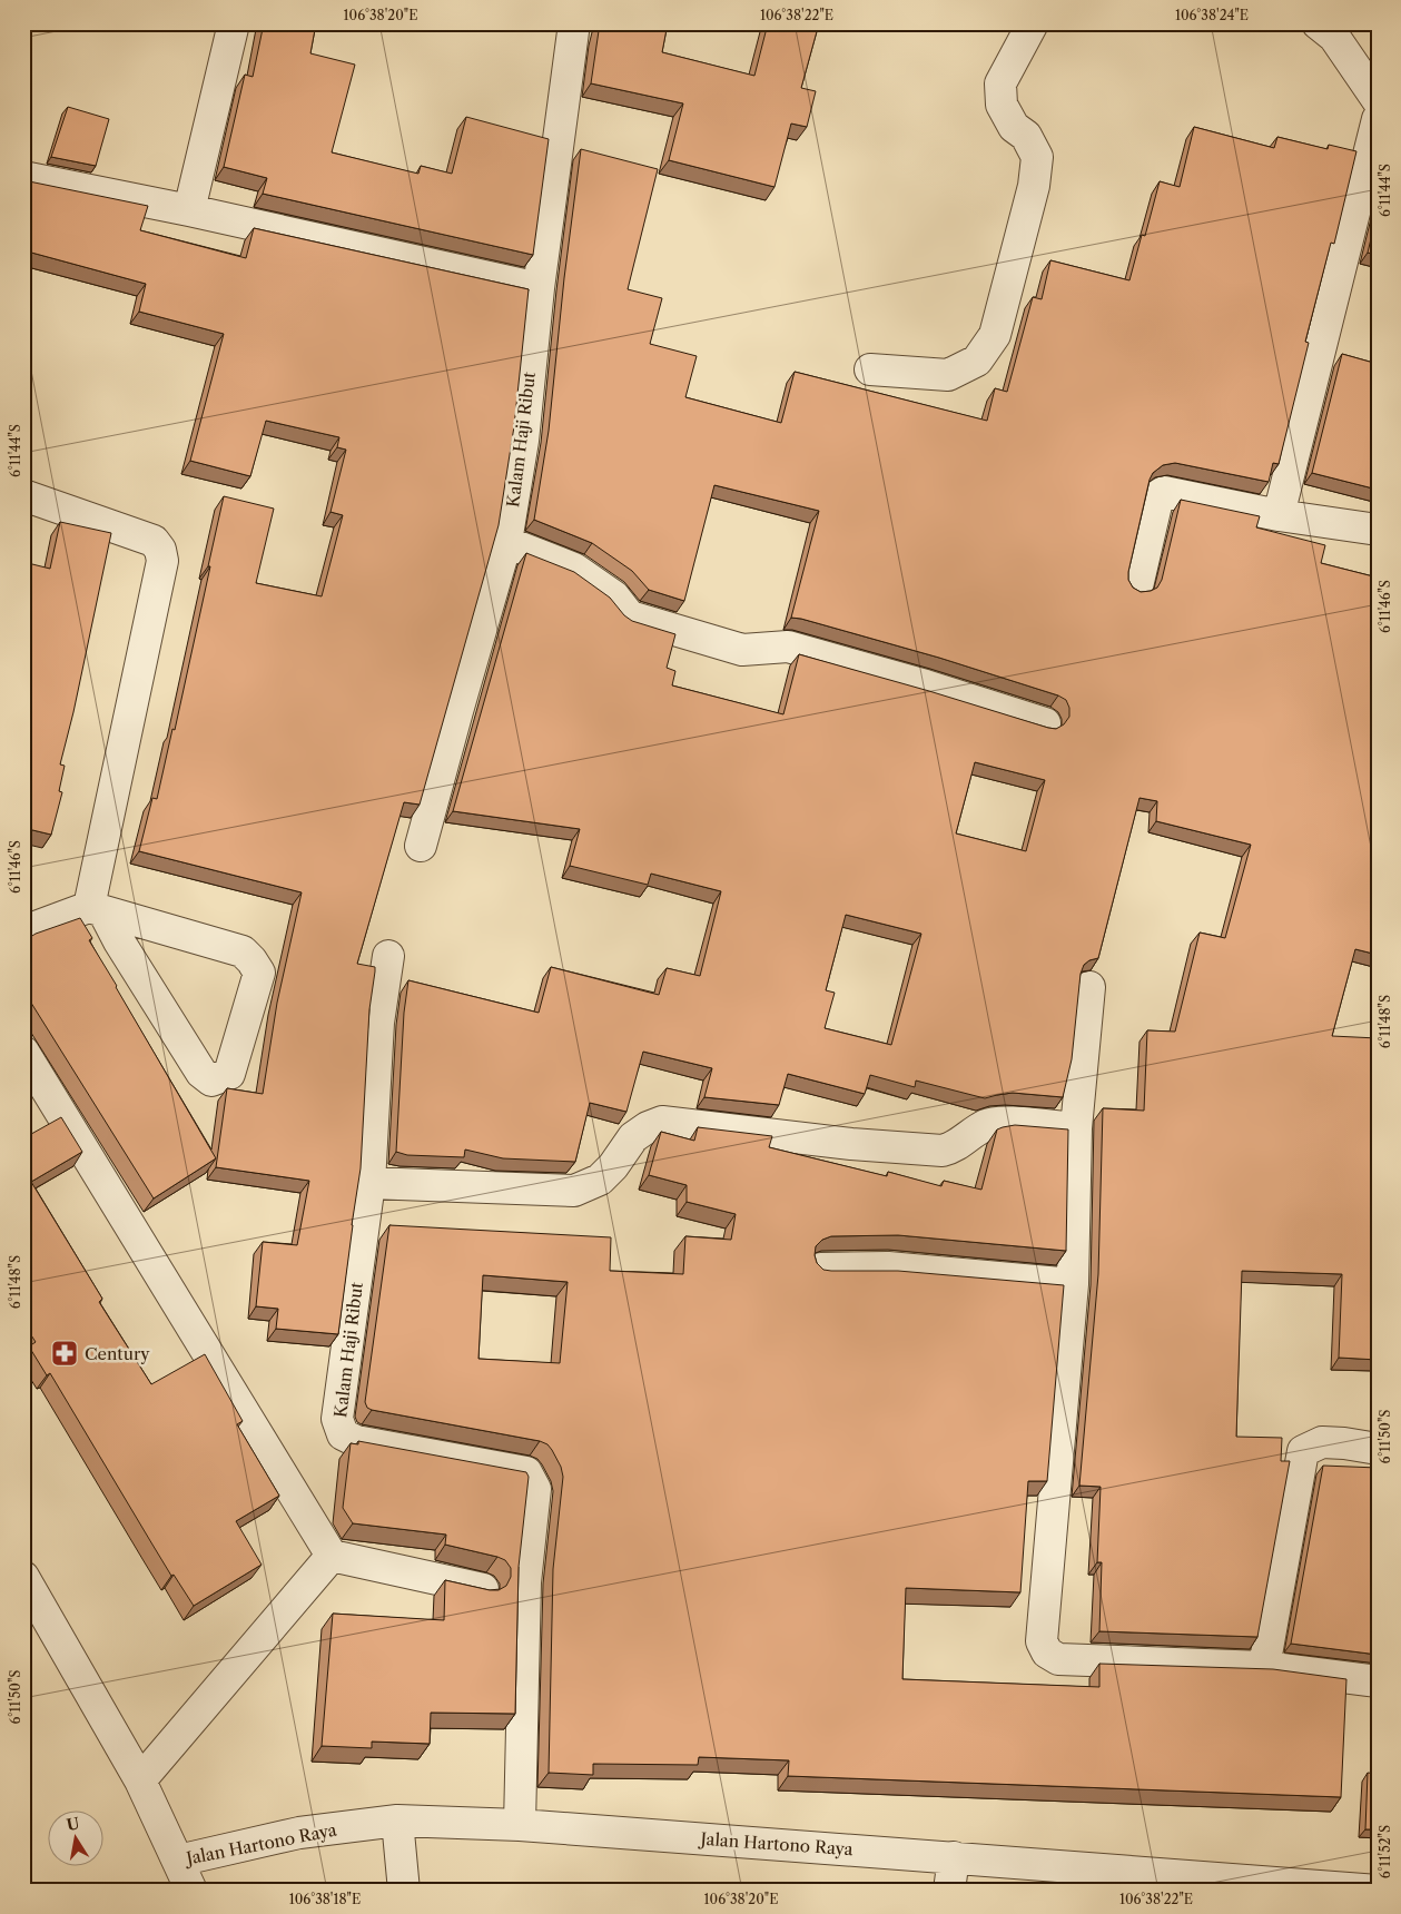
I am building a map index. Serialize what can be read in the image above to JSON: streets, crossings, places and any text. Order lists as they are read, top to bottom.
{
  "streets": {
    "street": ["Kalam Haji Ribut", "Jalan Hartono Raya"]
  },
  "crossings": [
    ["Kalam Haji Ribut", "Jalan Hartono Raya"]
  ],
  "places": {
    "pharmacy": ["Century"]
  },
  "north": "top",
  "coordinates": [
    "106°38'20\"E",
    "106°38'22\"E",
    "106°38'24\"E",
    "6°11'44\"S",
    "6°11'46\"S",
    "6°11'48\"S",
    "6°11'50\"S",
    "6°11'52\"S",
    "106°38'18\"E"
  ]
}
